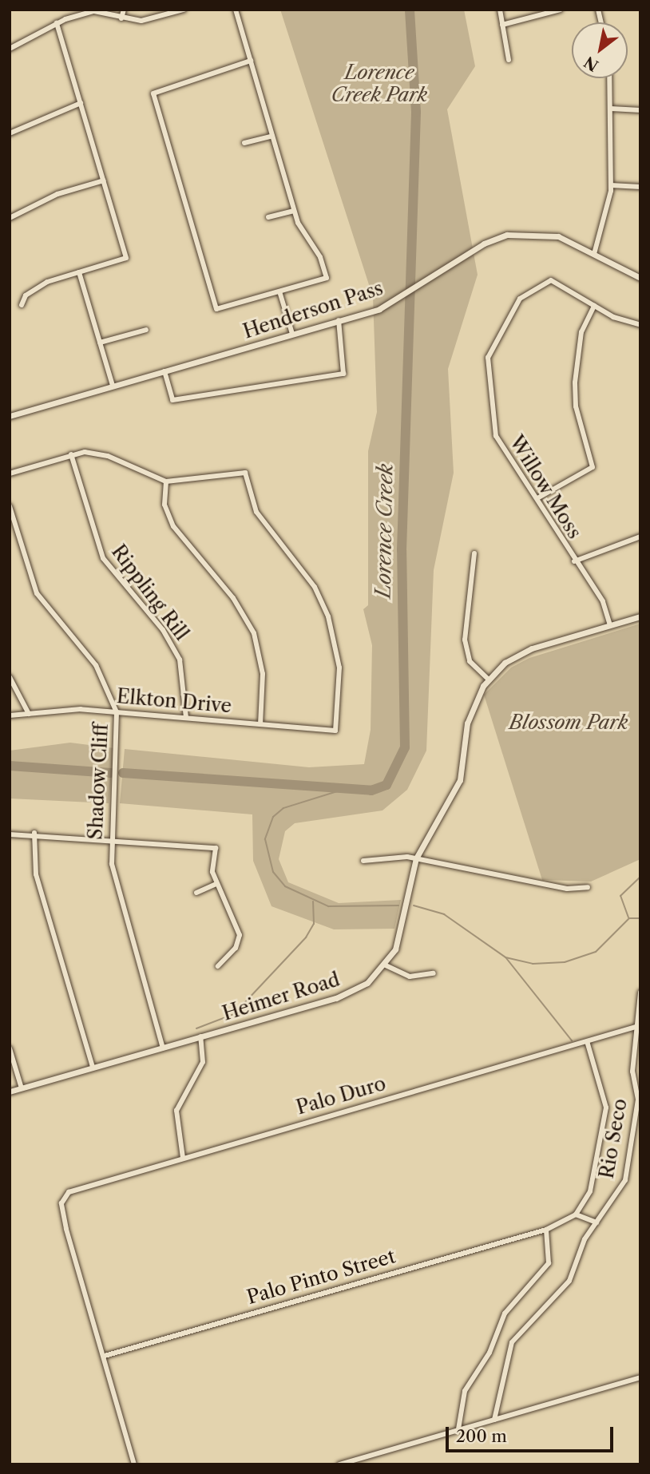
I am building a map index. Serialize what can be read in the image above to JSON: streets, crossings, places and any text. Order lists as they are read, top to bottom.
{
  "streets": {
    "street": [
      "Henderson Pass",
      "Willow Moss",
      "Rippling Rill",
      "Elkton Drive",
      "Shadow Cliff",
      "Heimer Road",
      "Palo Duro",
      "Rio Seco",
      "Palo Pinto Street"
    ]
  },
  "crossings": [
    ["Willow Moss", "Heimer Road"],
    ["Rippling Rill", "Elkton Drive"],
    ["Elkton Drive", "Shadow Cliff"],
    ["Shadow Cliff", "Heimer Road"],
    ["Palo Duro", "Rio Seco"],
    ["Palo Duro", "Palo Pinto Street"]
  ],
  "water": ["Lorence Creek"],
  "parks": ["Lorence Creek Park", "Blossom Park"],
  "scale_bar": "200 m",
  "north": "bottom left"
}
